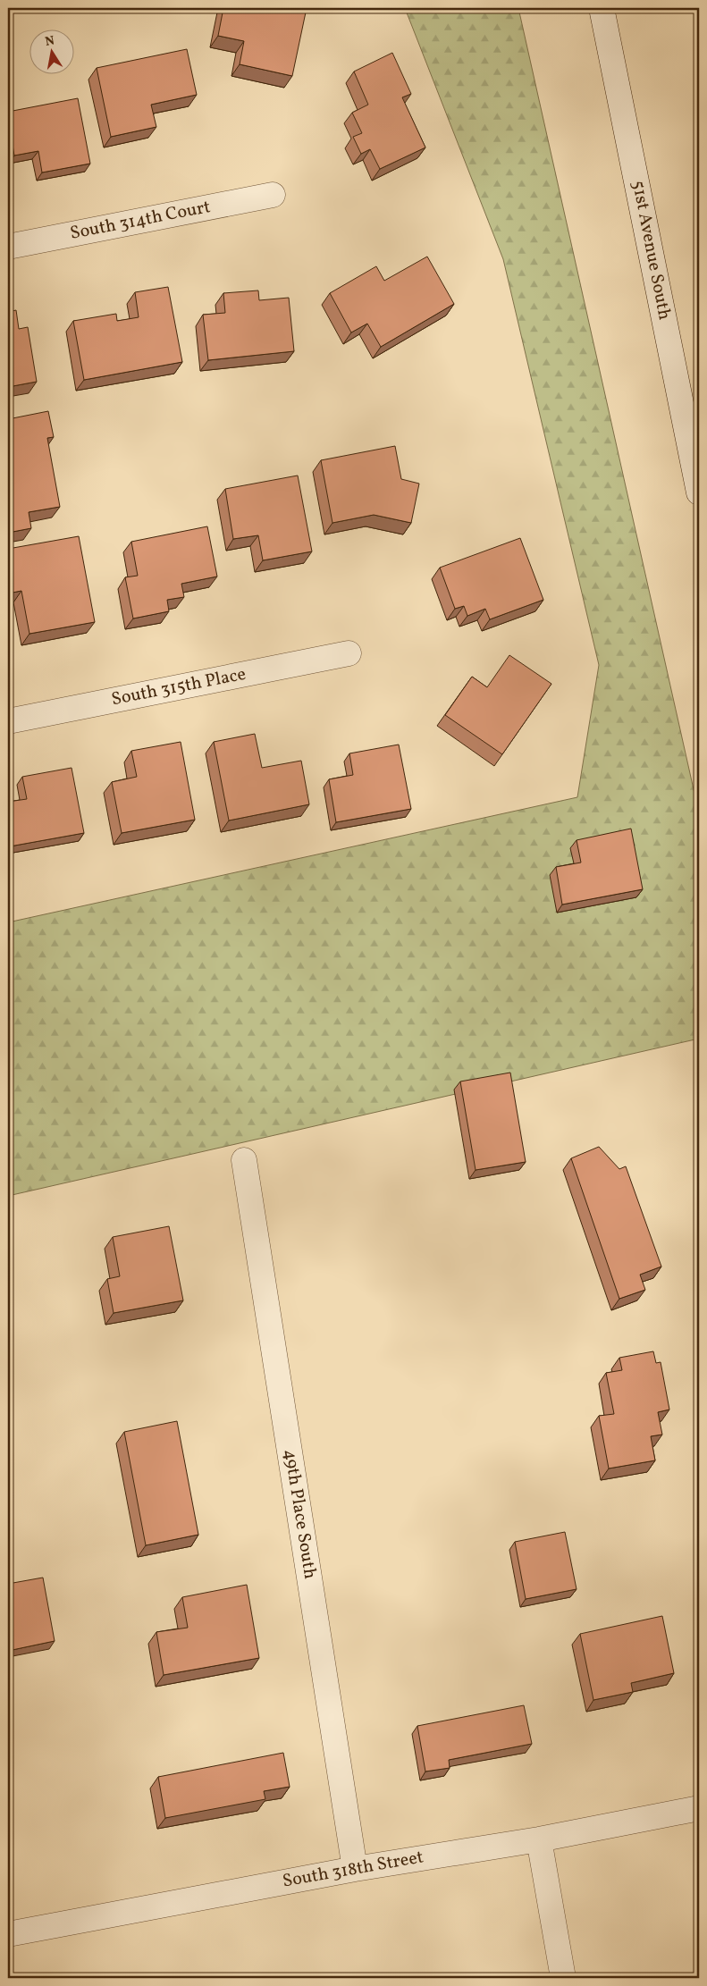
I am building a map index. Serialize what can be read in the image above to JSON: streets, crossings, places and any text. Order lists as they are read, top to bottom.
{
  "streets": {
    "street": [
      "South 314th Court",
      "51st Avenue South",
      "South 315th Place",
      "49th Place South",
      "South 318th Street"
    ]
  },
  "crossings": [
    ["49th Place South", "South 318th Street"]
  ],
  "north": "top"
}
